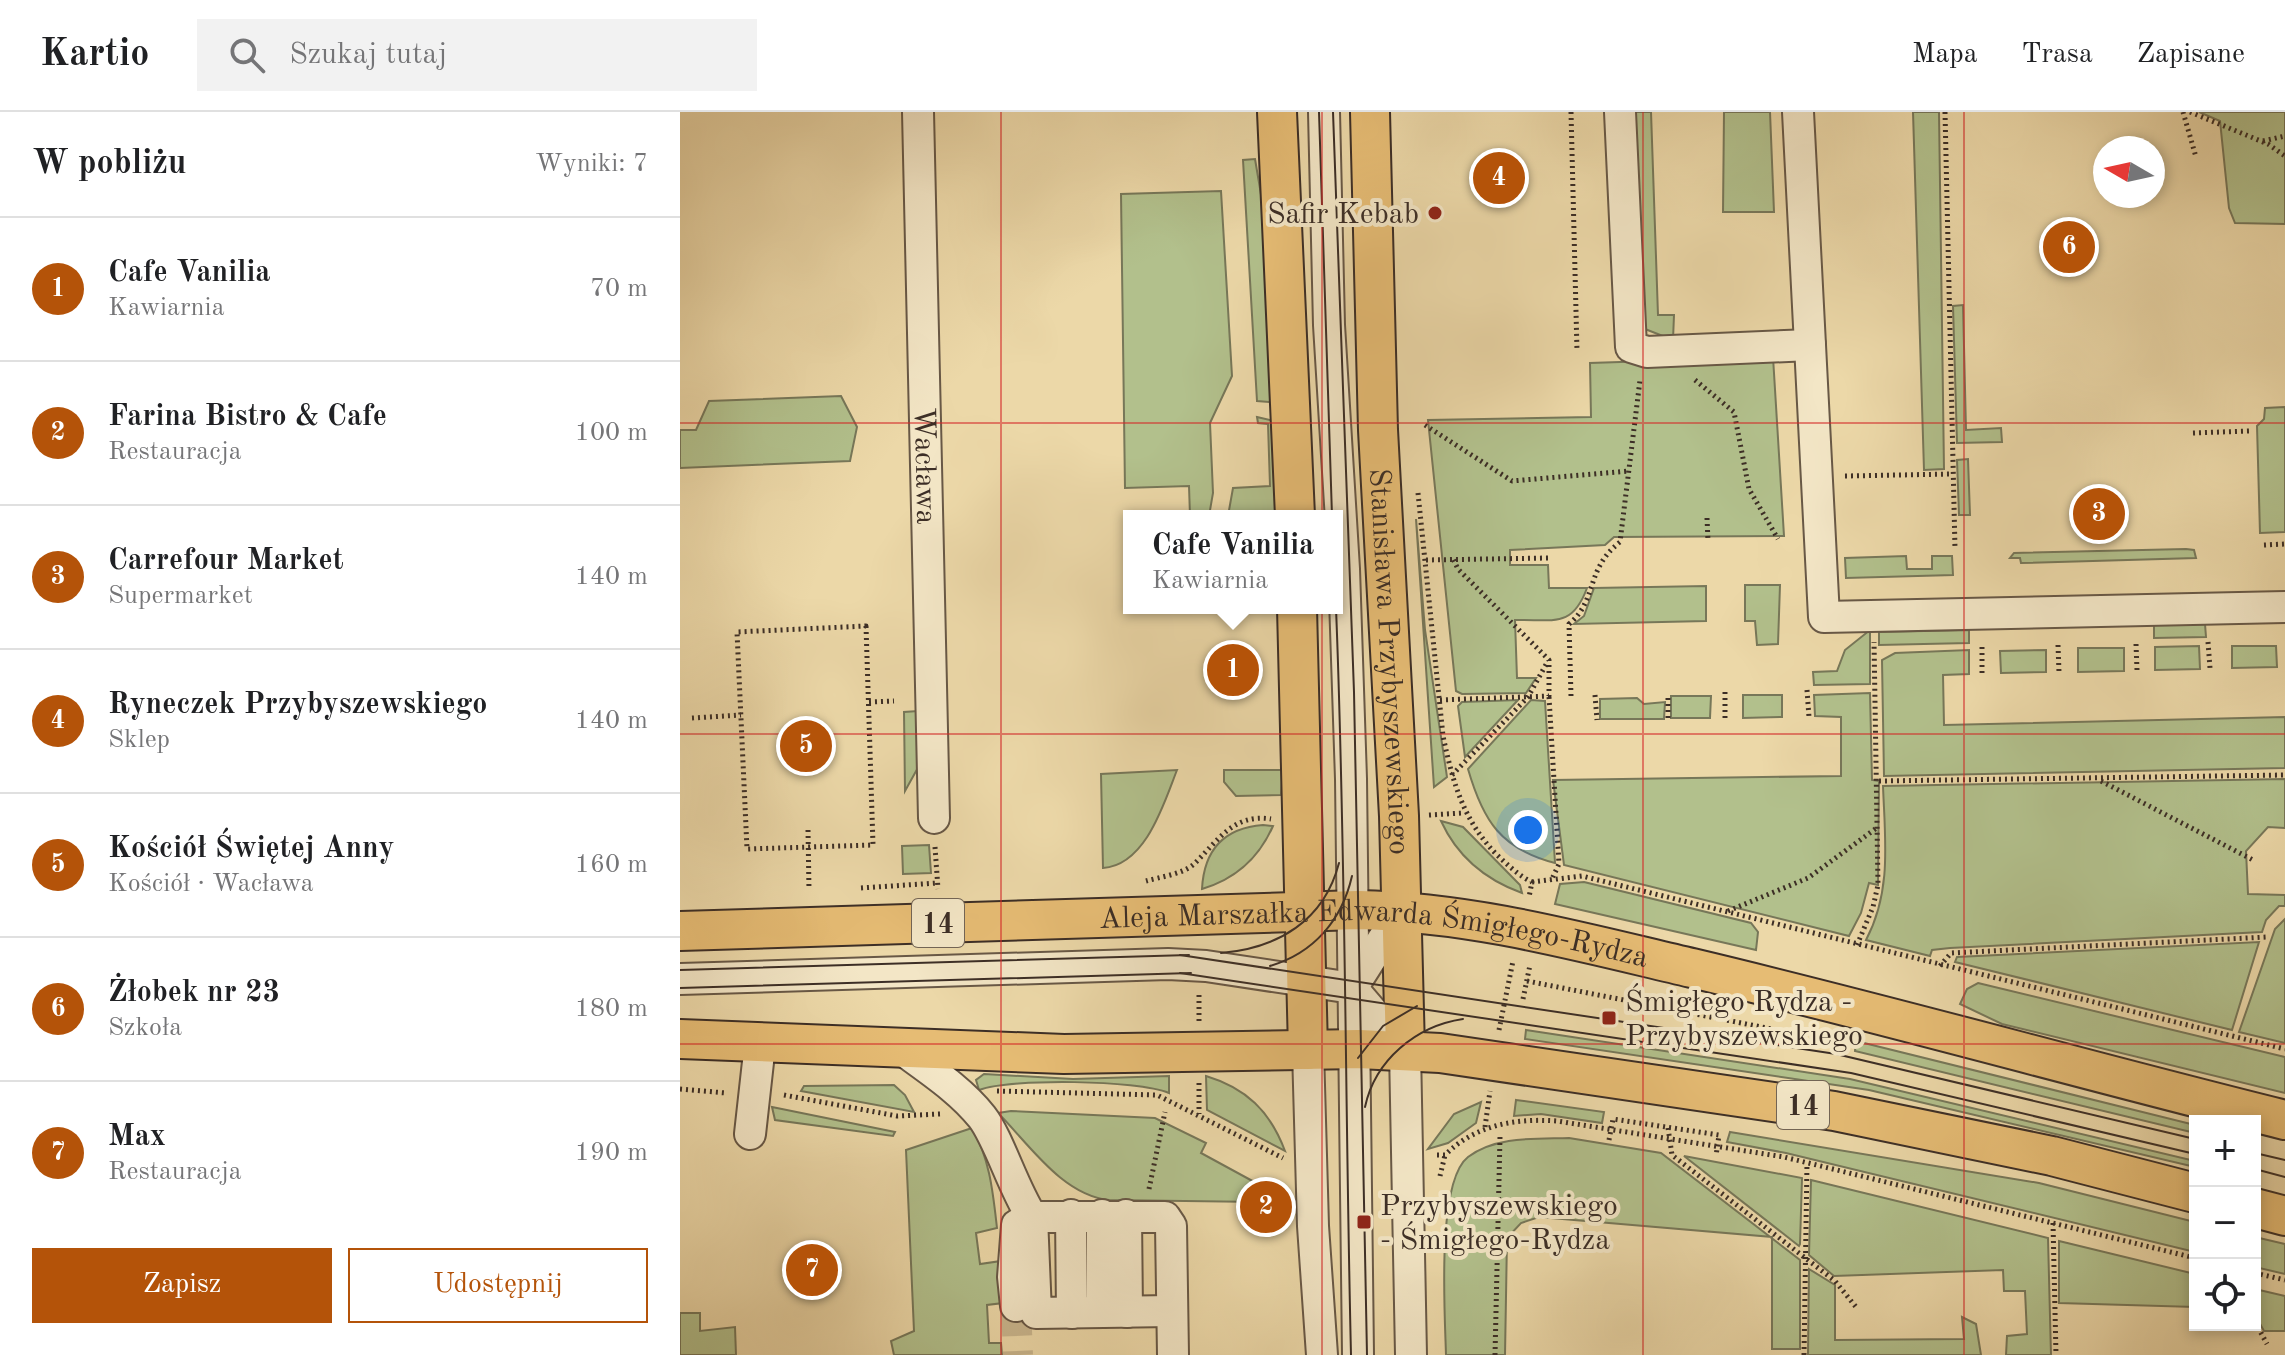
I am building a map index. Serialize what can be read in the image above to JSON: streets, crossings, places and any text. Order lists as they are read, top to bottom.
{
  "streets": {
    "main road": ["Stanisława Przybyszewskiego", "14", "Aleja Marszałka Edwarda Śmigłego-Rydza"],
    "street": ["Wacława"]
  },
  "crossings": [
    ["Stanisława Przybyszewskiego", "14"],
    ["Stanisława Przybyszewskiego", "Aleja Marszałka Edwarda Śmigłego-Rydza"]
  ],
  "places": {
    "other": ["Safir Kebab"],
    "transit": ["Śmigłego Rydza - Przybyszewskiego", "Przybyszewskiego - Śmigłego-Rydza"]
  },
  "north": "left",
  "page": {
    "header": "Kartio",
    "search": "Szukaj tutaj",
    "nav": ["Mapa", "Trasa", "Zapisane"],
    "heading": ["W pobliżu", "Wyniki: 7"],
    "pins": [
      "4",
      "6",
      "3",
      "1",
      "5",
      "2",
      "7"
    ],
    "list": [
      {
        "mark": "1",
        "name": "Cafe Vanilia",
        "note": "Kawiarnia",
        "value": "70 m"
      },
      {
        "mark": "2",
        "name": "Farina Bistro & Cafe",
        "note": "Restauracja",
        "value": "100 m"
      },
      {
        "mark": "3",
        "name": "Carrefour Market",
        "note": "Supermarket",
        "value": "140 m"
      },
      {
        "mark": "4",
        "name": "Ryneczek Przybyszewskiego",
        "note": "Sklep",
        "value": "140 m"
      },
      {
        "mark": "5",
        "name": "Kościół Świętej Anny",
        "note": "Kościół · Wacława",
        "value": "160 m"
      },
      {
        "mark": "6",
        "name": "Żłobek nr 23",
        "note": "Szkoła",
        "value": "180 m"
      },
      {
        "mark": "7",
        "name": "Max",
        "note": "Restauracja",
        "value": "190 m"
      }
    ],
    "popup": ["Cafe Vanilia", "Kawiarnia"],
    "map_buttons": ["+", "−"],
    "buttons": ["Zapisz", "Udostępnij"]
  }
}
